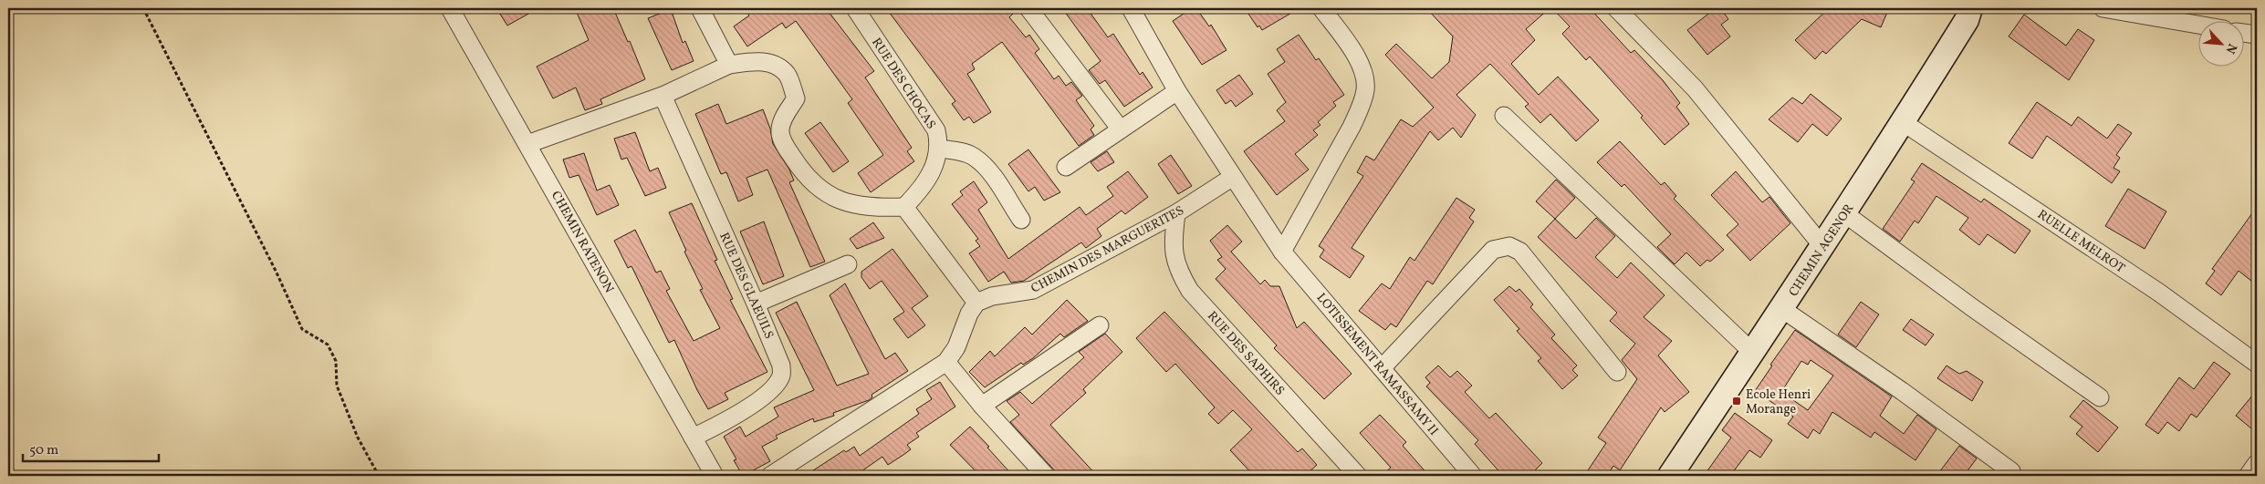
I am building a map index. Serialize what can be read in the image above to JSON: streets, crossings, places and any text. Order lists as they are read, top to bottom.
{
  "streets": {
    "main road": ["CHEMIN AGENOR"],
    "street": [
      "RUE DES CHOCAS",
      "RUELLE MELROT",
      "CHEMIN RATENON",
      "CHEMIN DES MARGUERITES",
      "RUE DES GLAEUILS",
      "RUE DES SAPHIRS",
      "LOTISSEMENT RAMASSAMY II"
    ]
  },
  "crossings": [
    ["RUELLE MELROT", "CHEMIN AGENOR"],
    ["CHEMIN RATENON", "RUE DES GLAEUILS"],
    ["CHEMIN DES MARGUERITES", "RUE DES SAPHIRS"],
    ["CHEMIN DES MARGUERITES", "LOTISSEMENT RAMASSAMY II"]
  ],
  "places": {
    "transit": ["Ecole Henri Morange"]
  },
  "scale_bar": "50 m",
  "north": "bottom right"
}
